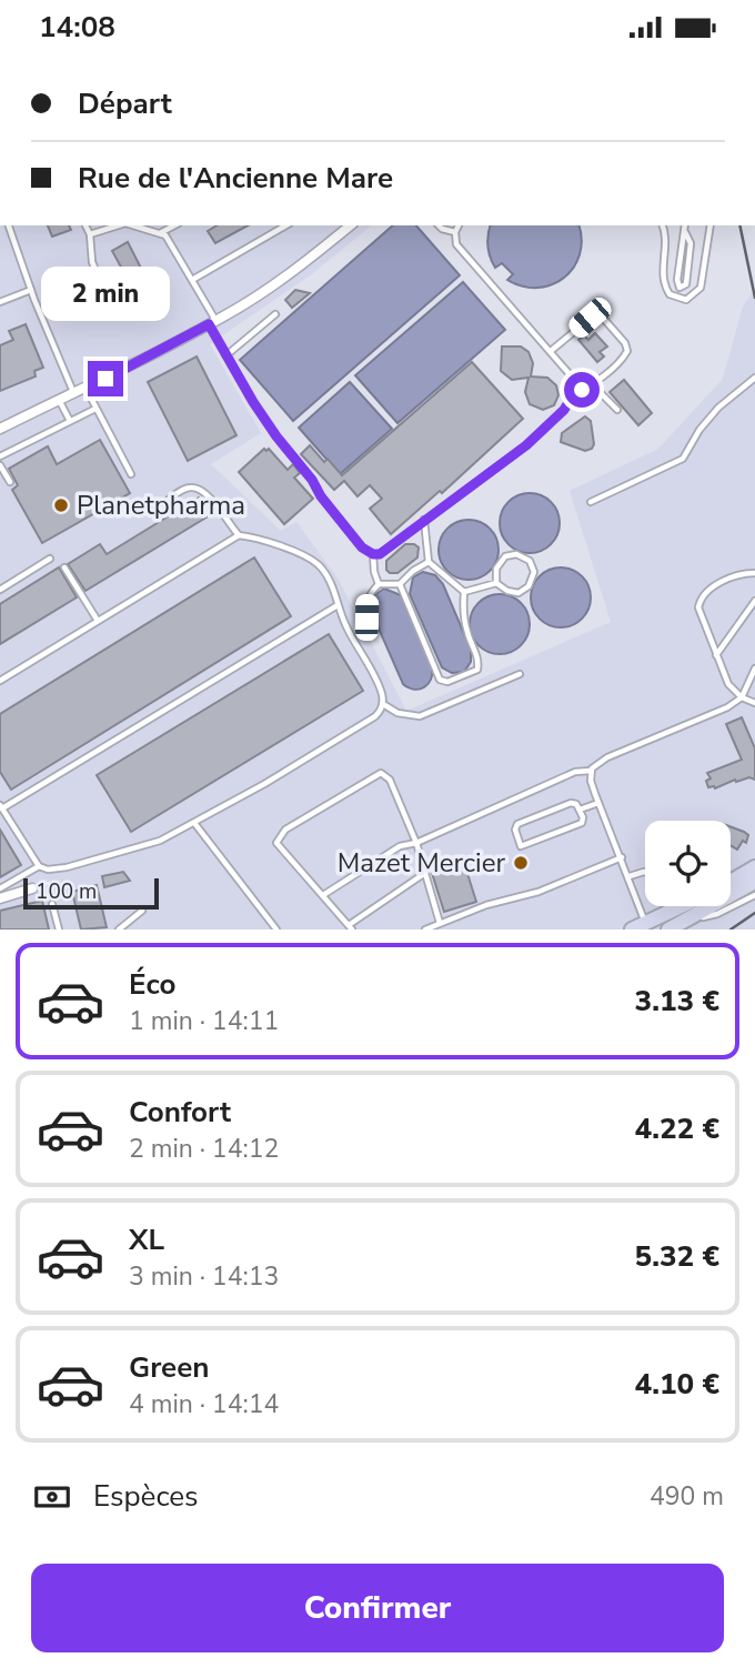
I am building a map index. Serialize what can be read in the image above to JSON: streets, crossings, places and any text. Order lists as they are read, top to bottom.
{
  "places": ["Planetpharma", "Mazet Mercier"],
  "scale_bar": "100 m",
  "page": {
    "status": "14:08",
    "banner": ["Départ", "Rue de l'Ancienne Mare"],
    "bubble": "2 min",
    "scale": "100 m",
    "list": [
      {
        "name": "Éco",
        "note": "1 min · 14:11",
        "value": "3.13 €"
      },
      {
        "name": "Confort",
        "note": "2 min · 14:12",
        "value": "4.22 €"
      },
      {
        "name": "XL",
        "note": "3 min · 14:13",
        "value": "5.32 €"
      },
      {
        "name": "Green",
        "note": "4 min · 14:14",
        "value": "4.10 €"
      }
    ],
    "pay": ["Espèces", "490 m"],
    "buttons": "Confirmer"
  }
}
